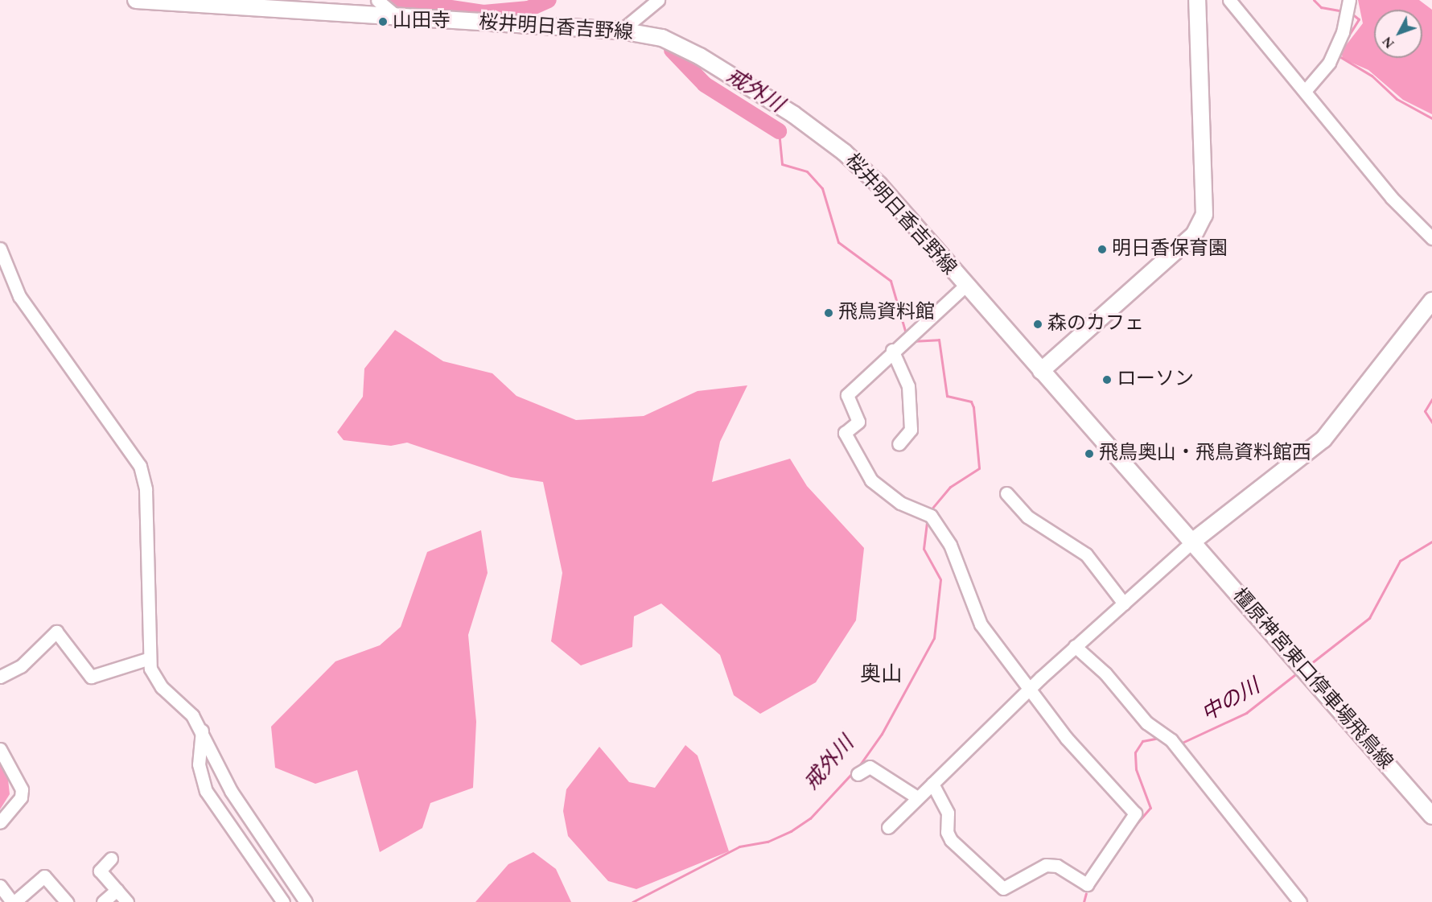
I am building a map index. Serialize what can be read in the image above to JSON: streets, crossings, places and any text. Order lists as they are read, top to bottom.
{
  "streets": {
    "main road": ["桜井明日香吉野線", "橿原神宮東口停車場飛鳥線"]
  },
  "crossings": [
    ["桜井明日香吉野線", "橿原神宮東口停車場飛鳥線"]
  ],
  "districts": ["奥山"],
  "water": ["戒外川", "中の川"],
  "places": [
    "山田寺",
    "明日香保育園",
    "飛鳥資料館",
    "森のカフェ",
    "ローソン",
    "飛鳥奥山・飛鳥資料館西"
  ],
  "north": "bottom left"
}
